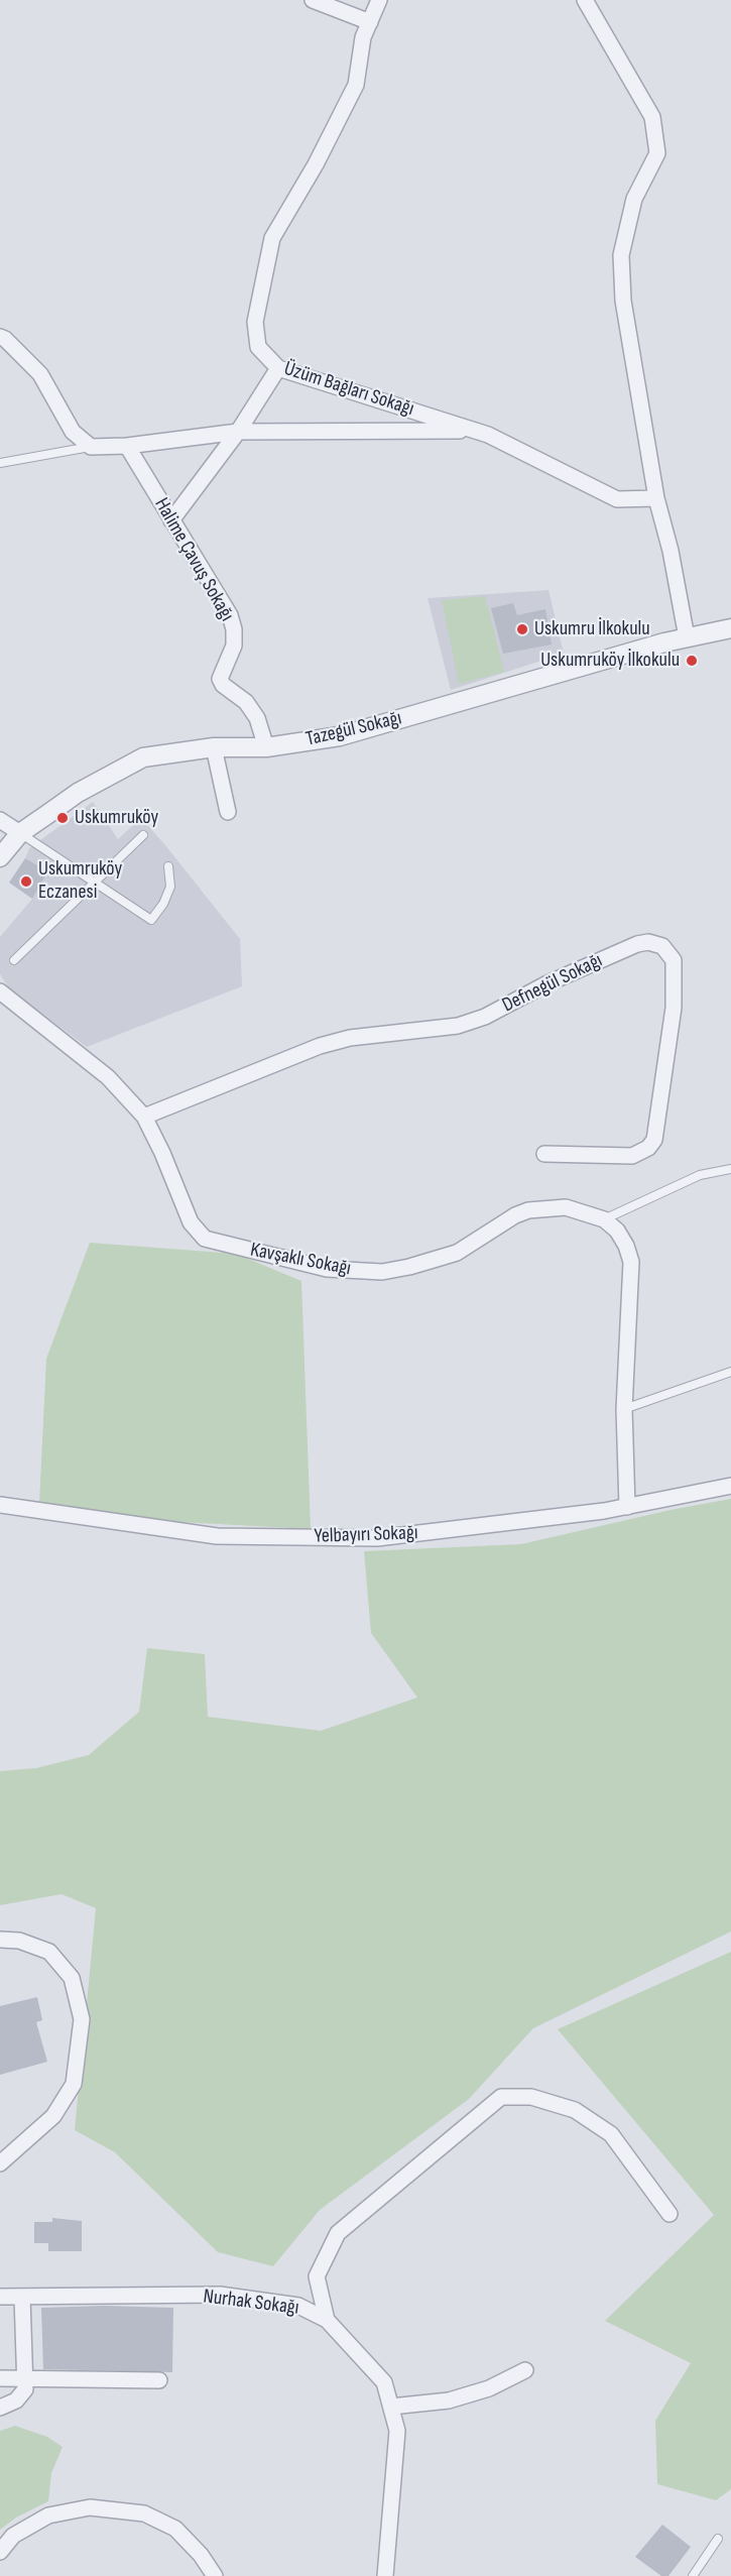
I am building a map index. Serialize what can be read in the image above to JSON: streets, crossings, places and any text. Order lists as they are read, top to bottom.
{
  "streets": {
    "street": [
      "Üzüm Bağları Sokağı",
      "Halime Çavuş Sokağı",
      "Tazegül Sokağı",
      "Defnegül Sokağı",
      "Kavşaklı Sokağı",
      "Yelbayırı Sokağı",
      "Nurhak Sokağı"
    ]
  },
  "crossings": [
    ["Halime Çavuş Sokağı", "Tazegül Sokağı"],
    ["Defnegül Sokağı", "Kavşaklı Sokağı"]
  ],
  "places": [
    "Uskumru İlkokulu",
    "Uskumruköy İlkokulu",
    "Uskumruköy",
    "Uskumruköy Eczanesi"
  ]
}
